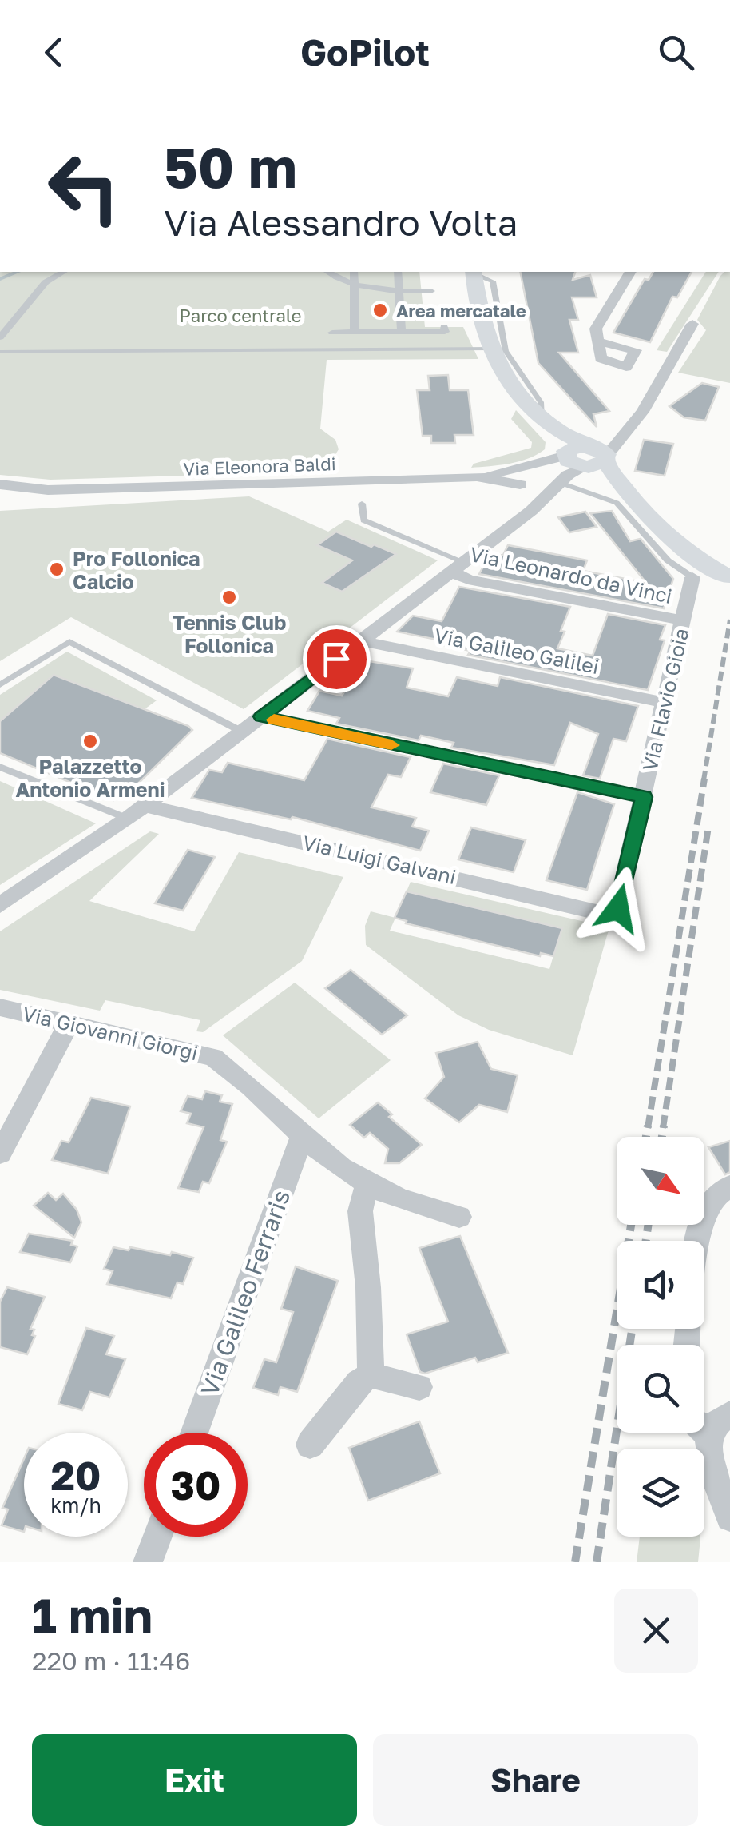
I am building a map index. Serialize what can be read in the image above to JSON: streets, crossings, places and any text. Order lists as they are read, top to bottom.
{
  "streets": {
    "street": [
      "Via Eleonora Baldi",
      "Via Leonardo da Vinci",
      "Via Galileo Galilei",
      "Via Flavio Gioia",
      "Via Luigi Galvani",
      "Via Giovanni Giorgi",
      "Via Galileo Ferraris"
    ]
  },
  "crossings": [
    ["Via Leonardo da Vinci", "Via Flavio Gioia"],
    ["Via Galileo Galilei", "Via Flavio Gioia"],
    ["Via Flavio Gioia", "Via Luigi Galvani"],
    ["Via Giovanni Giorgi", "Via Galileo Ferraris"]
  ],
  "parks": ["Parco centrale"],
  "places": [
    "Area mercatale",
    "Pro Follonica Calcio",
    "Tennis Club Follonica",
    "Palazzetto Antonio Armeni"
  ],
  "north": "bottom right",
  "page": {
    "header": "GoPilot",
    "turn": ["50 m", "Via Alessandro Volta"],
    "speed": "20 km/h",
    "limit": "30",
    "heading": ["1 min", "220 m · 11:46"],
    "buttons": ["Exit", "Share"]
  }
}
